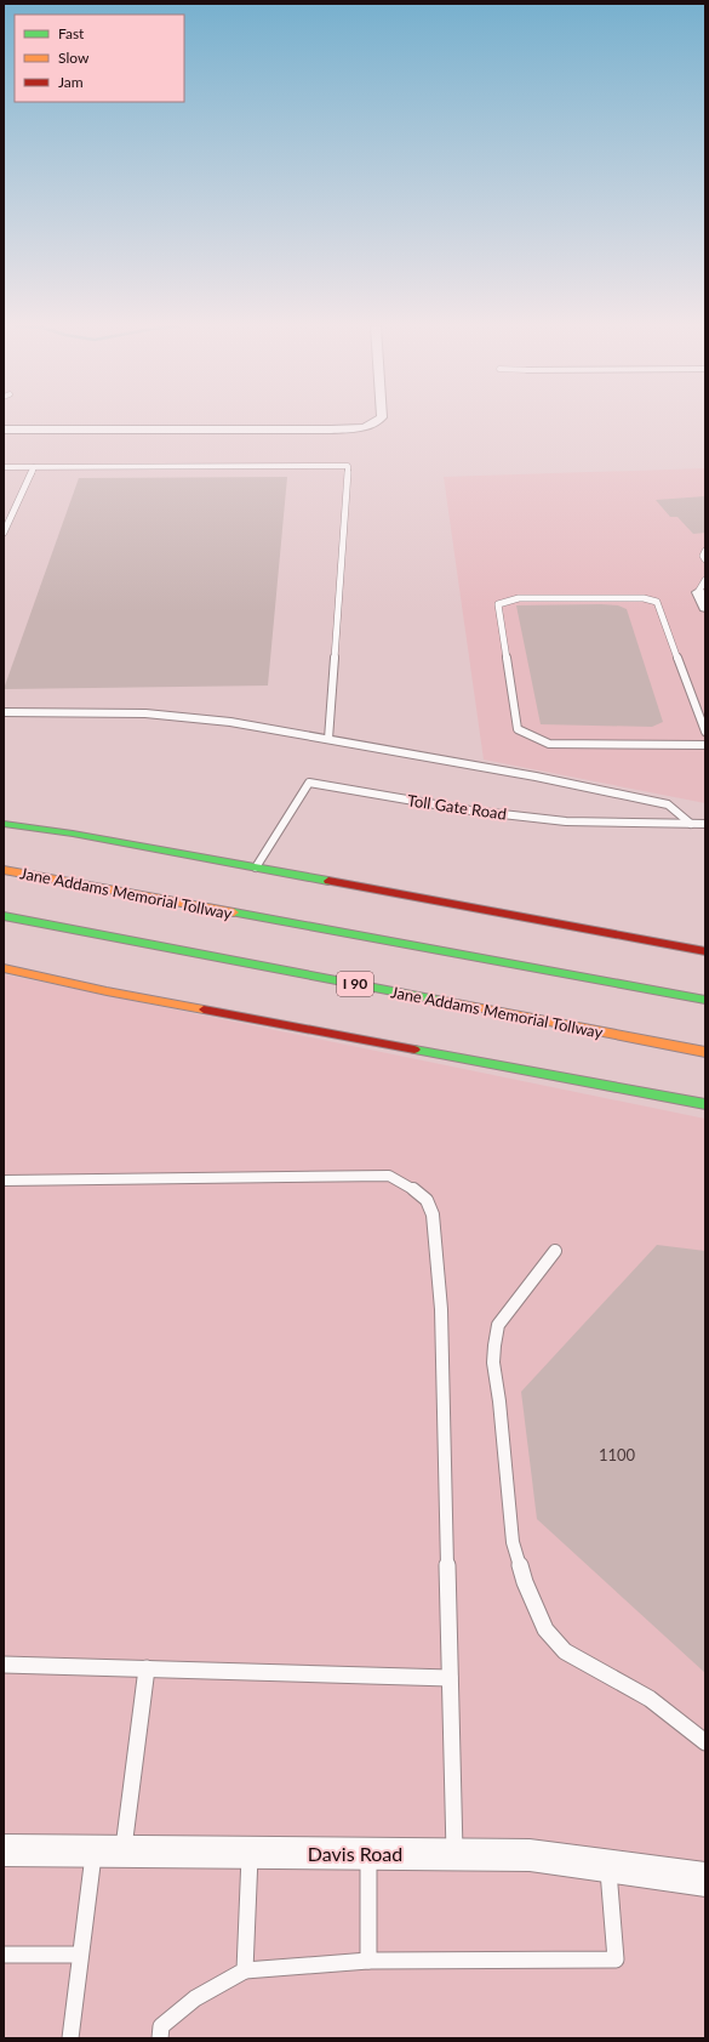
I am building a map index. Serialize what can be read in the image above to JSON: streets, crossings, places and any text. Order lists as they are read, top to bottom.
{
  "streets": {
    "highway": ["Jane Addams Memorial Tollway", "I 90"],
    "street": ["Davis Road"],
    "lane": ["Toll Gate Road"]
  },
  "house_numbers": ["1100"],
  "legend": ["Fast", "Slow", "Jam"]
}
